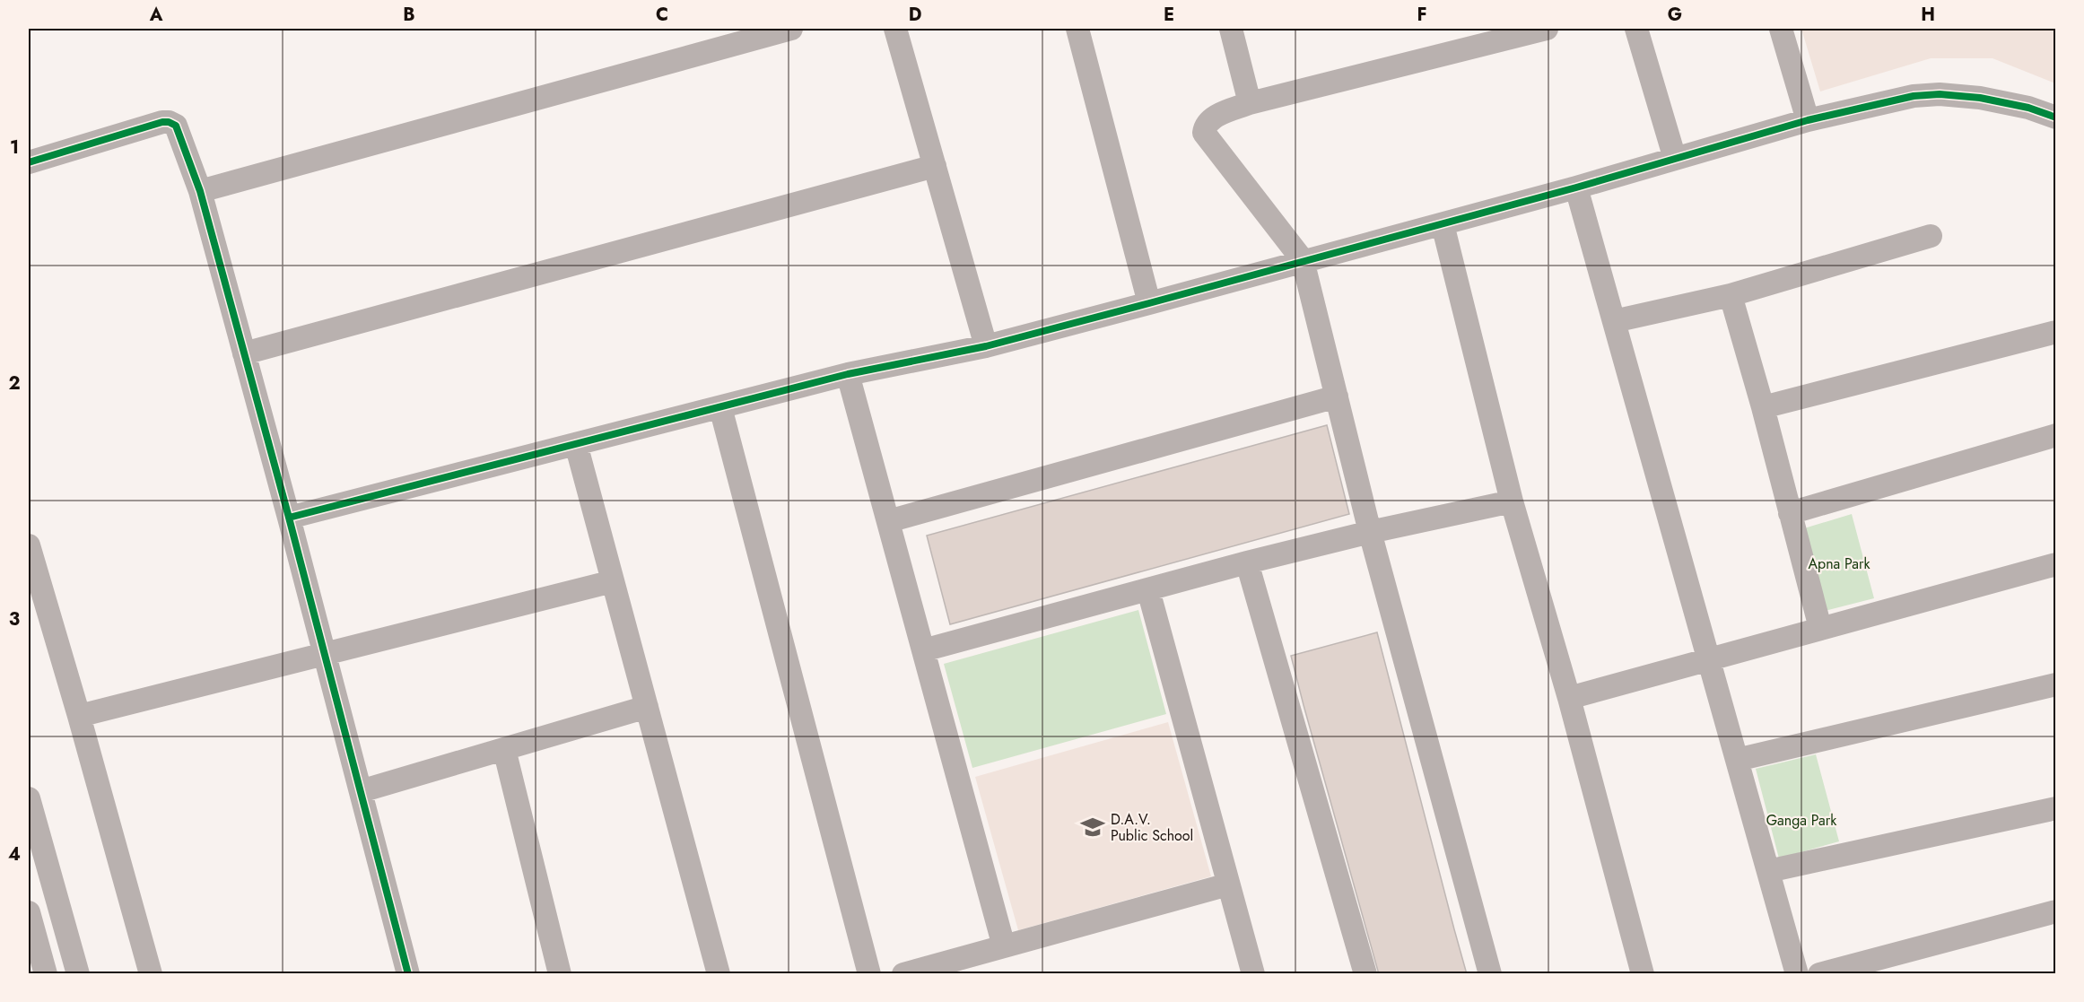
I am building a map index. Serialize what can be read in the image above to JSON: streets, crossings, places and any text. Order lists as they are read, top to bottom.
{
  "parks": ["Apna Park", "Ganga Park"],
  "places": {
    "school or university": ["D.A.V. Public School"]
  },
  "grid": {
    "columns": [
      "A",
      "B",
      "C",
      "D",
      "E",
      "F",
      "G",
      "H"
    ],
    "rows": [
      "1",
      "2",
      "3",
      "4"
    ]
  }
}
